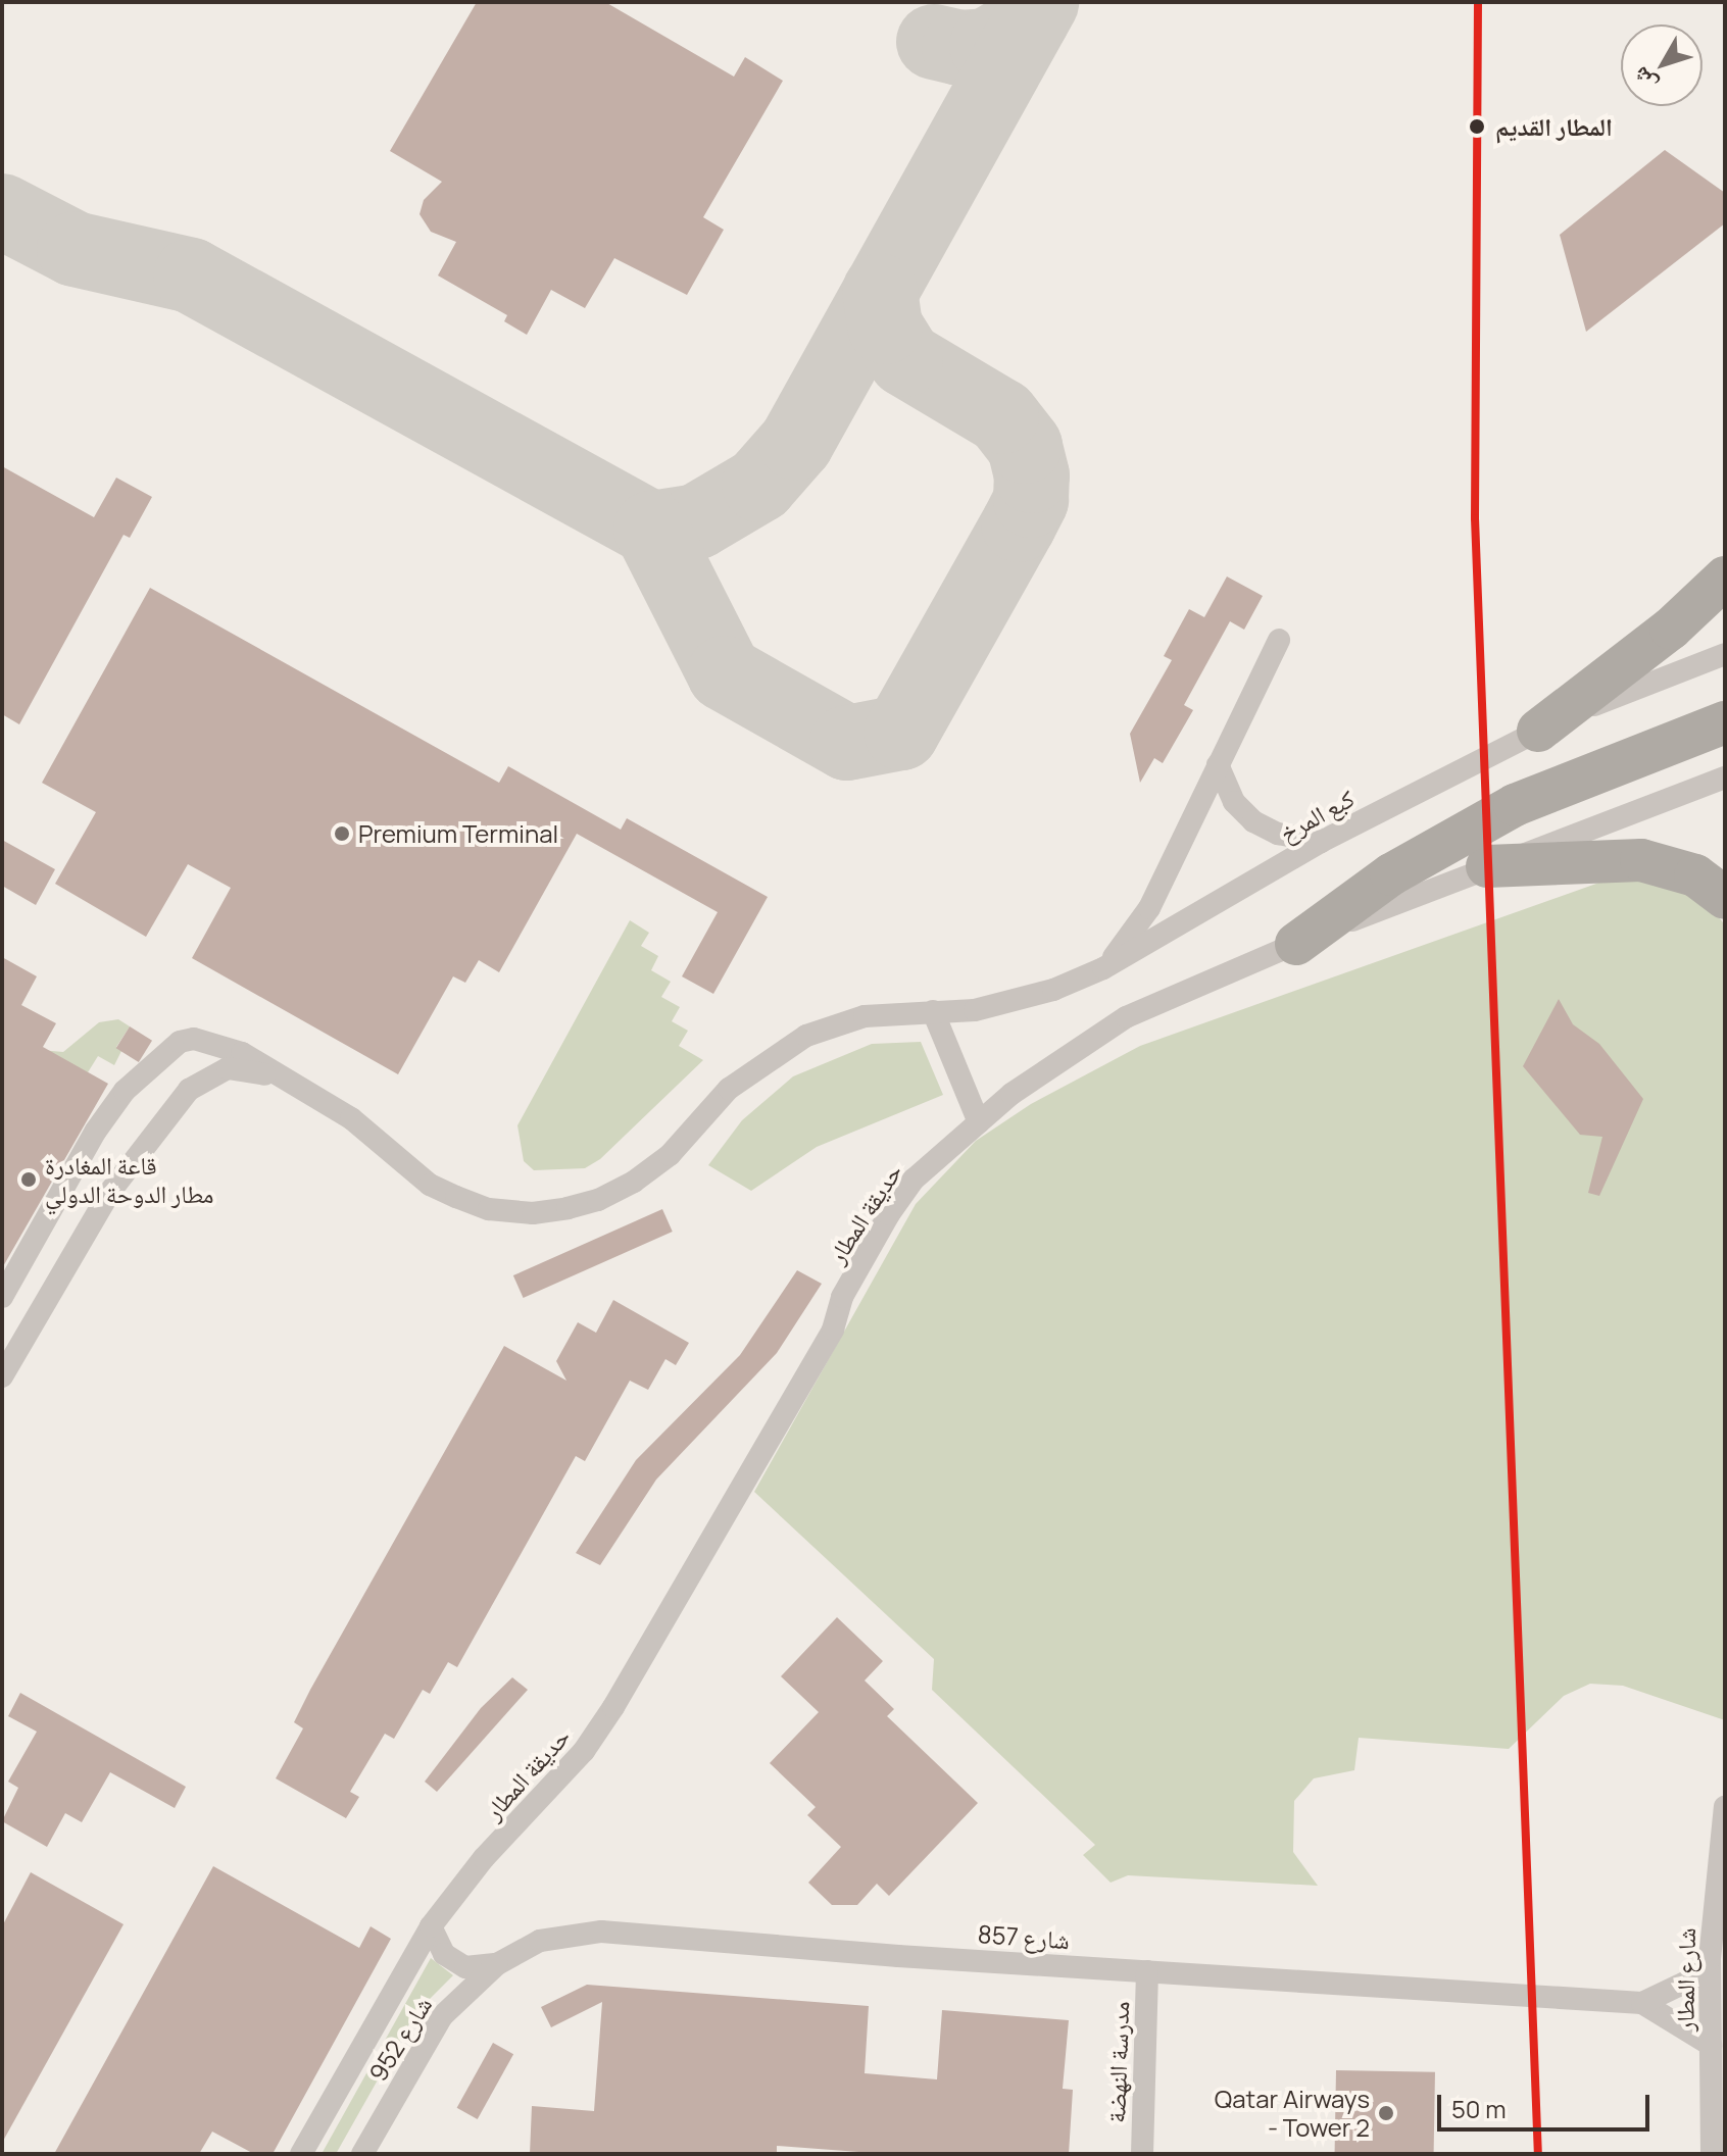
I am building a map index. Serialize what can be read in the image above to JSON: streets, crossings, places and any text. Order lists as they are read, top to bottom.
{
  "streets": {
    "street": [
      "كبع المرخ",
      "حديقة المطار",
      "شارع 857",
      "شارع المطار",
      "شارع 952",
      "مدرسة النهضة"
    ]
  },
  "crossings": [
    ["شارع 857", "شارع المطار"],
    ["شارع 857", "شارع 952"],
    ["شارع 857", "مدرسة النهضة"]
  ],
  "places": [
    "المطار القديم",
    "Premium Terminal",
    "قاعة المغادرة مطار الدوحة الدولي",
    "Qatar Airways - Tower 2"
  ],
  "scale_bar": "50 m",
  "north": "bottom left"
}
